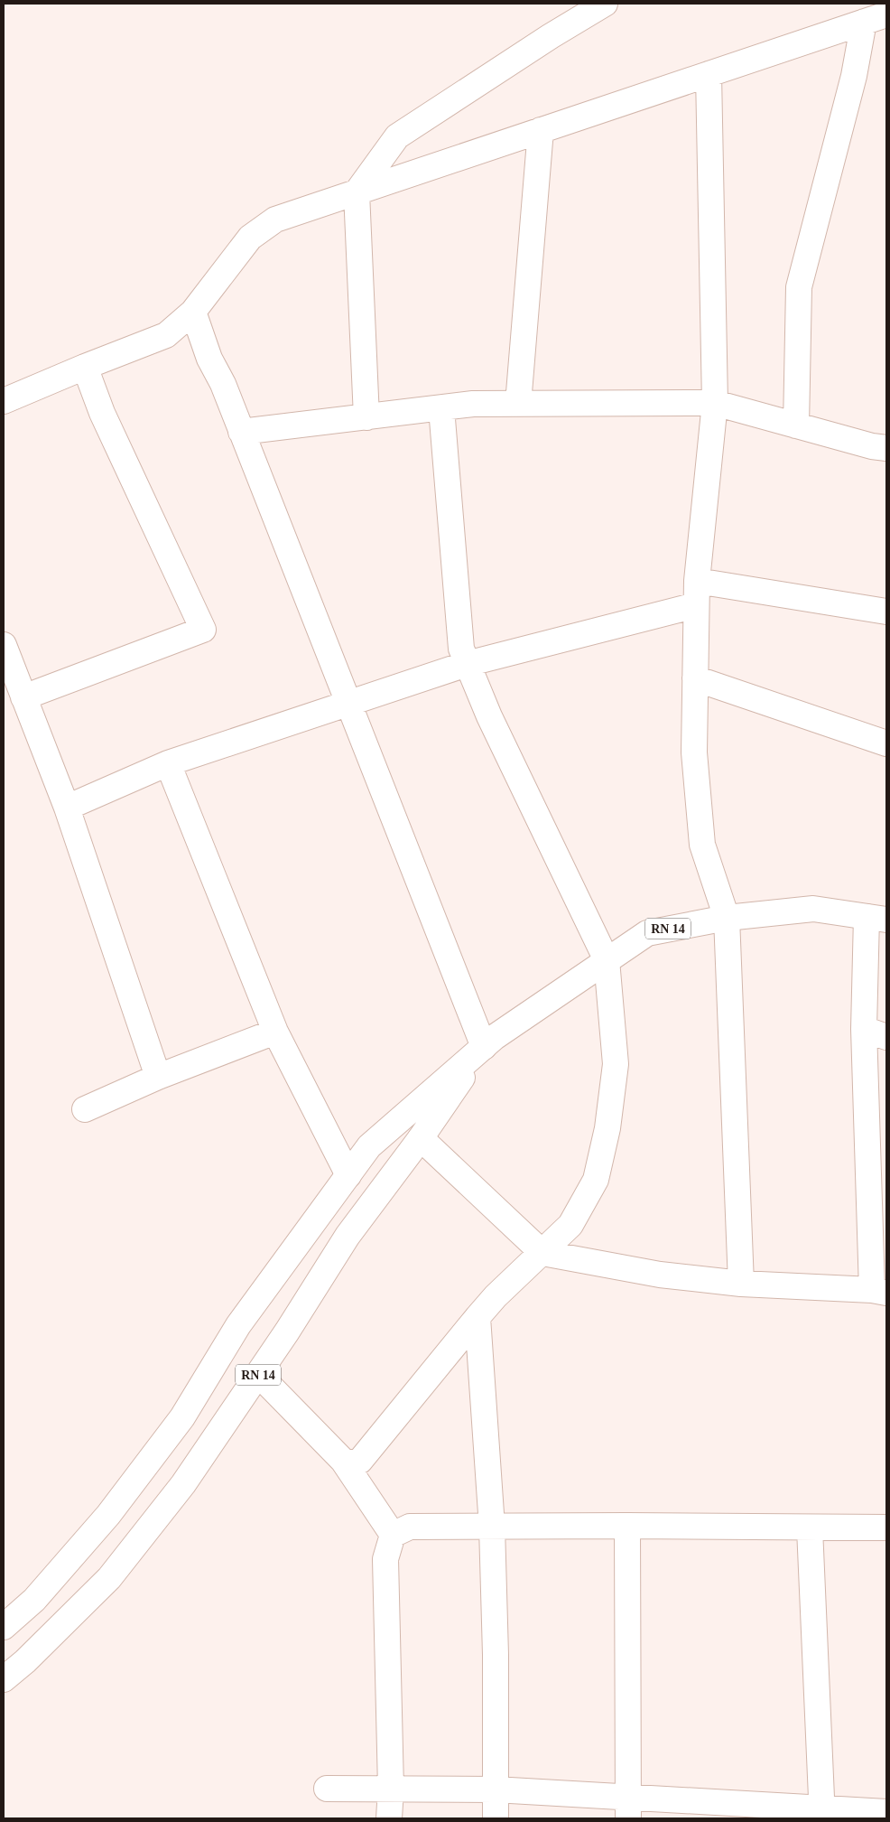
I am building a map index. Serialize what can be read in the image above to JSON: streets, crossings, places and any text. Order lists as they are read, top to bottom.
{
  "streets": {
    "street": ["RN 14"]
  }
}
